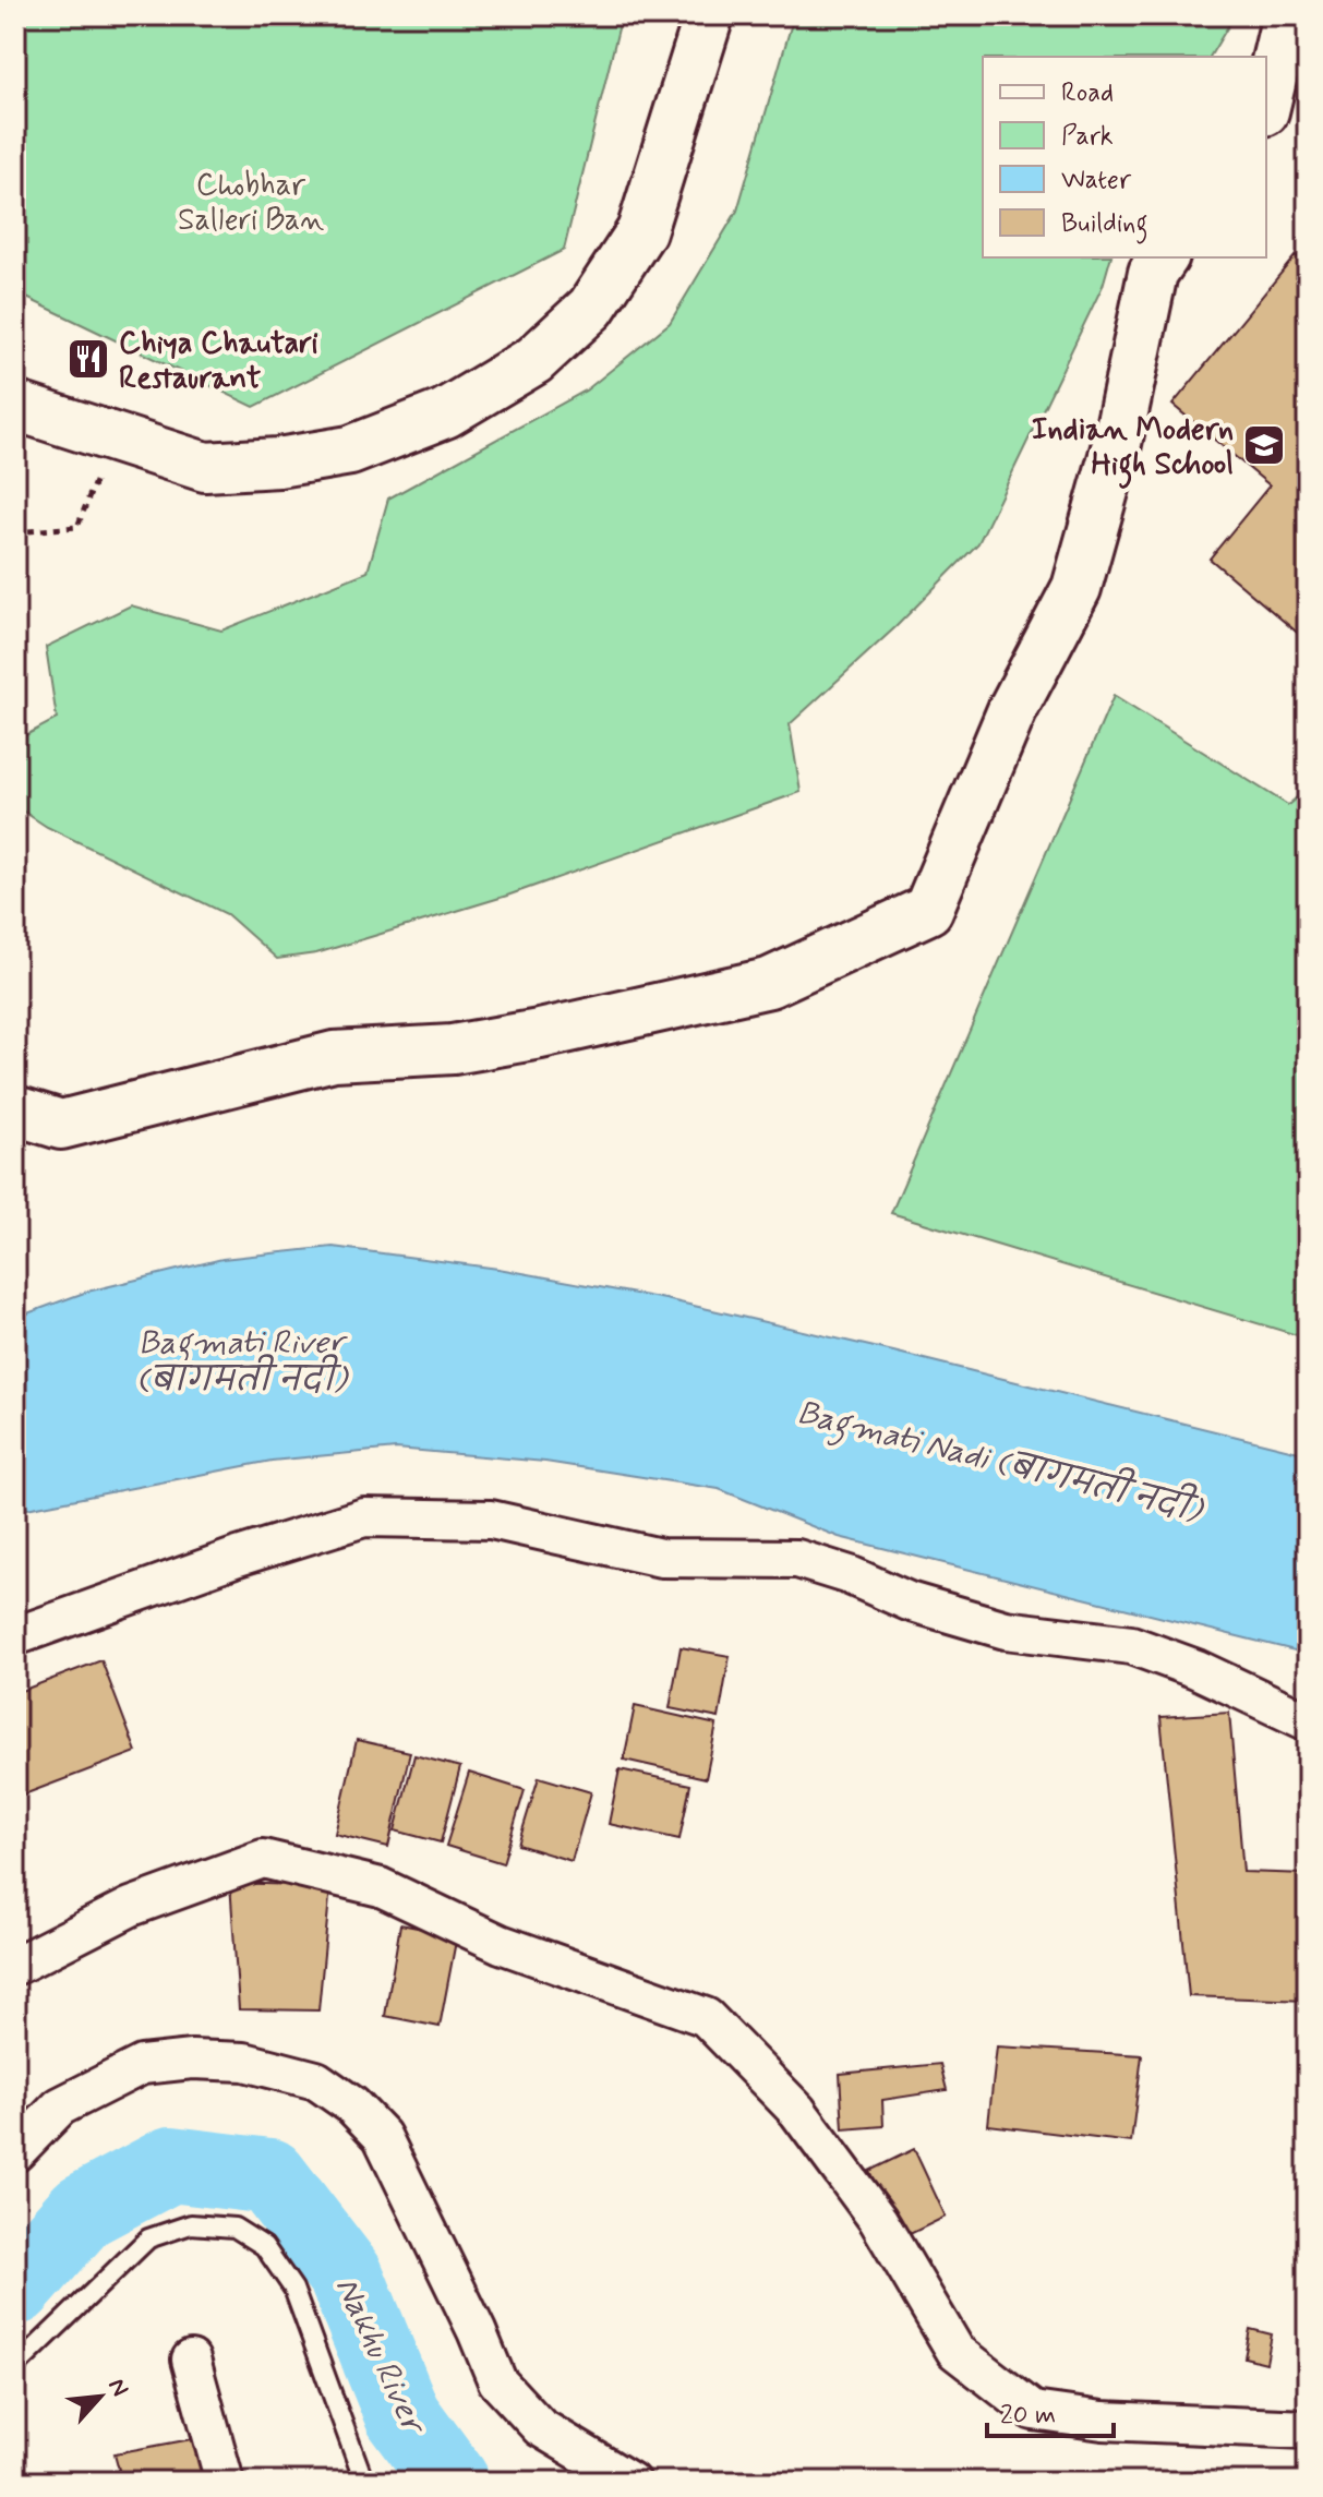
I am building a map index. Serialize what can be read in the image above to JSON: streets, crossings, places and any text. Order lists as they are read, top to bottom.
{
  "water": ["Bagmati River (बागमती नदी)", "Bagmati Nadi (बागमती नदी)", "Nakhu River"],
  "parks": ["Chobhar Salleri Ban"],
  "places": {
    "restaurant": ["Chiya Chautari Restaurant"],
    "school or university": ["Indian Modern High School"]
  },
  "legend": [
    "Road",
    "Park",
    "Water",
    "Building"
  ],
  "scale_bar": "20 m",
  "north": "top right"
}
